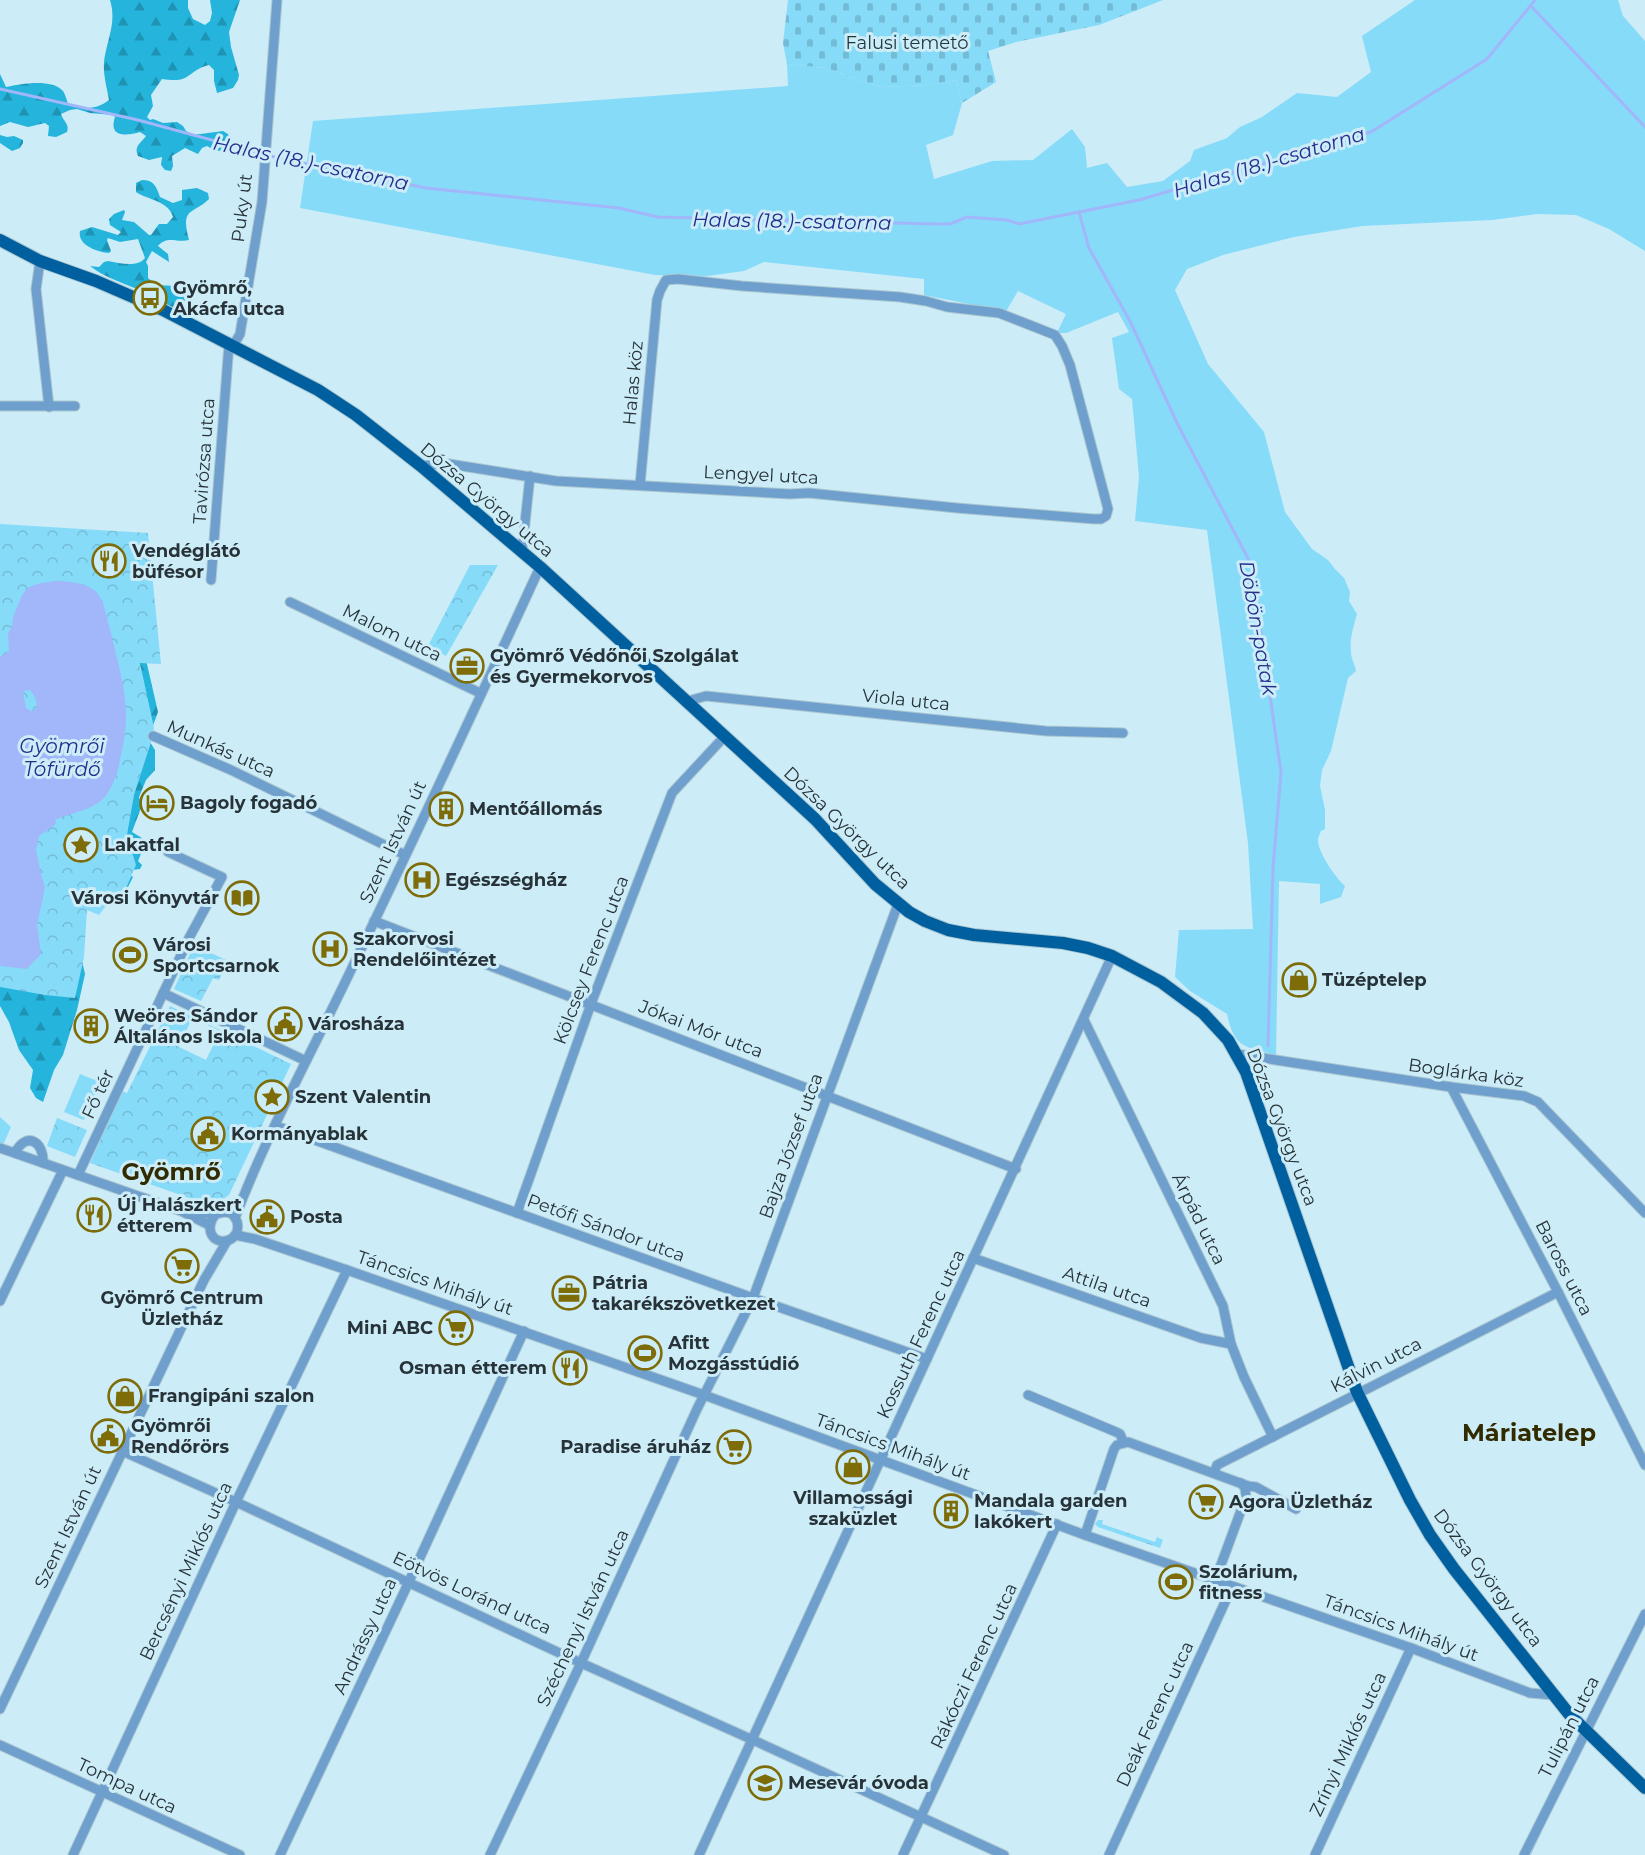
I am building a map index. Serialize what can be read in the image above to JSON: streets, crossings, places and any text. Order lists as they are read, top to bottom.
{
  "streets": {
    "main road": ["Dózsa György utca"],
    "street": [
      "Puky út",
      "Halas köz",
      "Tavirózsa utca",
      "Lengyel utca",
      "Malom utca",
      "Viola utca",
      "Munkás utca",
      "Szent István út",
      "Kölcsey Ferenc utca",
      "Jókai Mór utca",
      "Boglárka köz",
      "Fő tér",
      "Bajza József utca",
      "Árpád utca",
      "Petőfi Sándor utca",
      "Baross utca",
      "Táncsics Mihály út",
      "Attila utca",
      "Kossuth Ferenc utca",
      "Kálvin utca",
      "Bercsényi Miklós utca",
      "Eötvös Loránd utca",
      "Széchenyi István utca",
      "Andrássy utca",
      "Rákóczi Ferenc utca",
      "Deák Ferenc utca",
      "Tulipán utca",
      "Zrínyi Miklós utca",
      "Tompa utca"
    ]
  },
  "crossings": [
    ["Puky út", "Tavirózsa utca"],
    ["Puky út", "Dózsa György utca"],
    ["Halas köz", "Lengyel utca"],
    ["Tavirózsa utca", "Dózsa György utca"],
    ["Lengyel utca", "Dózsa György utca"],
    ["Dózsa György utca", "Viola utca"],
    ["Dózsa György utca", "Szent István út"],
    ["Dózsa György utca", "Kölcsey Ferenc utca"],
    ["Dózsa György utca", "Boglárka köz"],
    ["Dózsa György utca", "Bajza József utca"],
    ["Dózsa György utca", "Táncsics Mihály út"],
    ["Dózsa György utca", "Kossuth Ferenc utca"],
    ["Dózsa György utca", "Kálvin utca"],
    ["Dózsa György utca", "Tulipán utca"],
    ["Malom utca", "Szent István út"],
    ["Munkás utca", "Szent István út"],
    ["Szent István út", "Jókai Mór utca"],
    ["Szent István út", "Petőfi Sándor utca"],
    ["Szent István út", "Táncsics Mihály út"],
    ["Szent István út", "Eötvös Loránd utca"],
    ["Kölcsey Ferenc utca", "Jókai Mór utca"],
    ["Kölcsey Ferenc utca", "Petőfi Sándor utca"],
    ["Jókai Mór utca", "Bajza József utca"],
    ["Jókai Mór utca", "Kossuth Ferenc utca"],
    ["Boglárka köz", "Baross utca"],
    ["Bajza József utca", "Petőfi Sándor utca"],
    ["Bajza József utca", "Táncsics Mihály út"],
    ["Bajza József utca", "Széchenyi István utca"],
    ["Árpád utca", "Attila utca"],
    ["Árpád utca", "Kossuth Ferenc utca"],
    ["Árpád utca", "Kálvin utca"],
    ["Petőfi Sándor utca", "Kossuth Ferenc utca"],
    ["Baross utca", "Kálvin utca"],
    ["Táncsics Mihály út", "Kossuth Ferenc utca"],
    ["Táncsics Mihály út", "Bercsényi Miklós utca"],
    ["Táncsics Mihály út", "Széchenyi István utca"],
    ["Táncsics Mihály út", "Andrássy utca"],
    ["Táncsics Mihály út", "Rákóczi Ferenc utca"],
    ["Táncsics Mihály út", "Deák Ferenc utca"],
    ["Táncsics Mihály út", "Zrínyi Miklós utca"],
    ["Attila utca", "Kossuth Ferenc utca"],
    ["Kossuth Ferenc utca", "Eötvös Loránd utca"],
    ["Bercsényi Miklós utca", "Eötvös Loránd utca"],
    ["Bercsényi Miklós utca", "Tompa utca"],
    ["Eötvös Loránd utca", "Széchenyi István utca"],
    ["Eötvös Loránd utca", "Andrássy utca"],
    ["Eötvös Loránd utca", "Rákóczi Ferenc utca"]
  ],
  "districts": ["Gyömrő", "Máriatelep"],
  "water": ["Halas (18.)-csatorna", "Döbön-patak", "Gyömrői Tófürdő"],
  "parks": ["Falusi temető"],
  "places": {
    "bus stop": ["Gyömrő, Akácfa utca"],
    "restaurant": ["Vendéglátó büfésor", "Új Halászkert étterem", "Osman étterem"],
    "office": ["Gyömrő Védőnői Szolgálat és Gyermekorvos", "Pátria takarékszövetkezet"],
    "hotel": ["Bagoly fogadó"],
    "building": ["Mentőállomás", "Weöres Sándor Általános Iskola", "Mandala garden lakókert"],
    "place": ["Lakatfal", "Szent Valentin"],
    "hospital": ["Egészségház", "Szakorvosi Rendelőintézet"],
    "library": ["Városi Könyvtár"],
    "sports": ["Városi Sportcsarnok", "Afitt Mozgásstúdió", "Szolárium, fitness"],
    "shop": ["Tüzéptelep", "Frangipáni szalon", "Villamossági szaküzlet"],
    "public building": [
      "Városháza",
      "Kormányablak",
      "Posta",
      "Gyömrői Rendőrörs"
    ],
    "supermarket": [
      "Gyömrő Centrum Üzletház",
      "Mini ABC",
      "Paradise áruház",
      "Agora Üzletház"
    ],
    "school or university": ["Mesevár óvoda"]
  }
}
